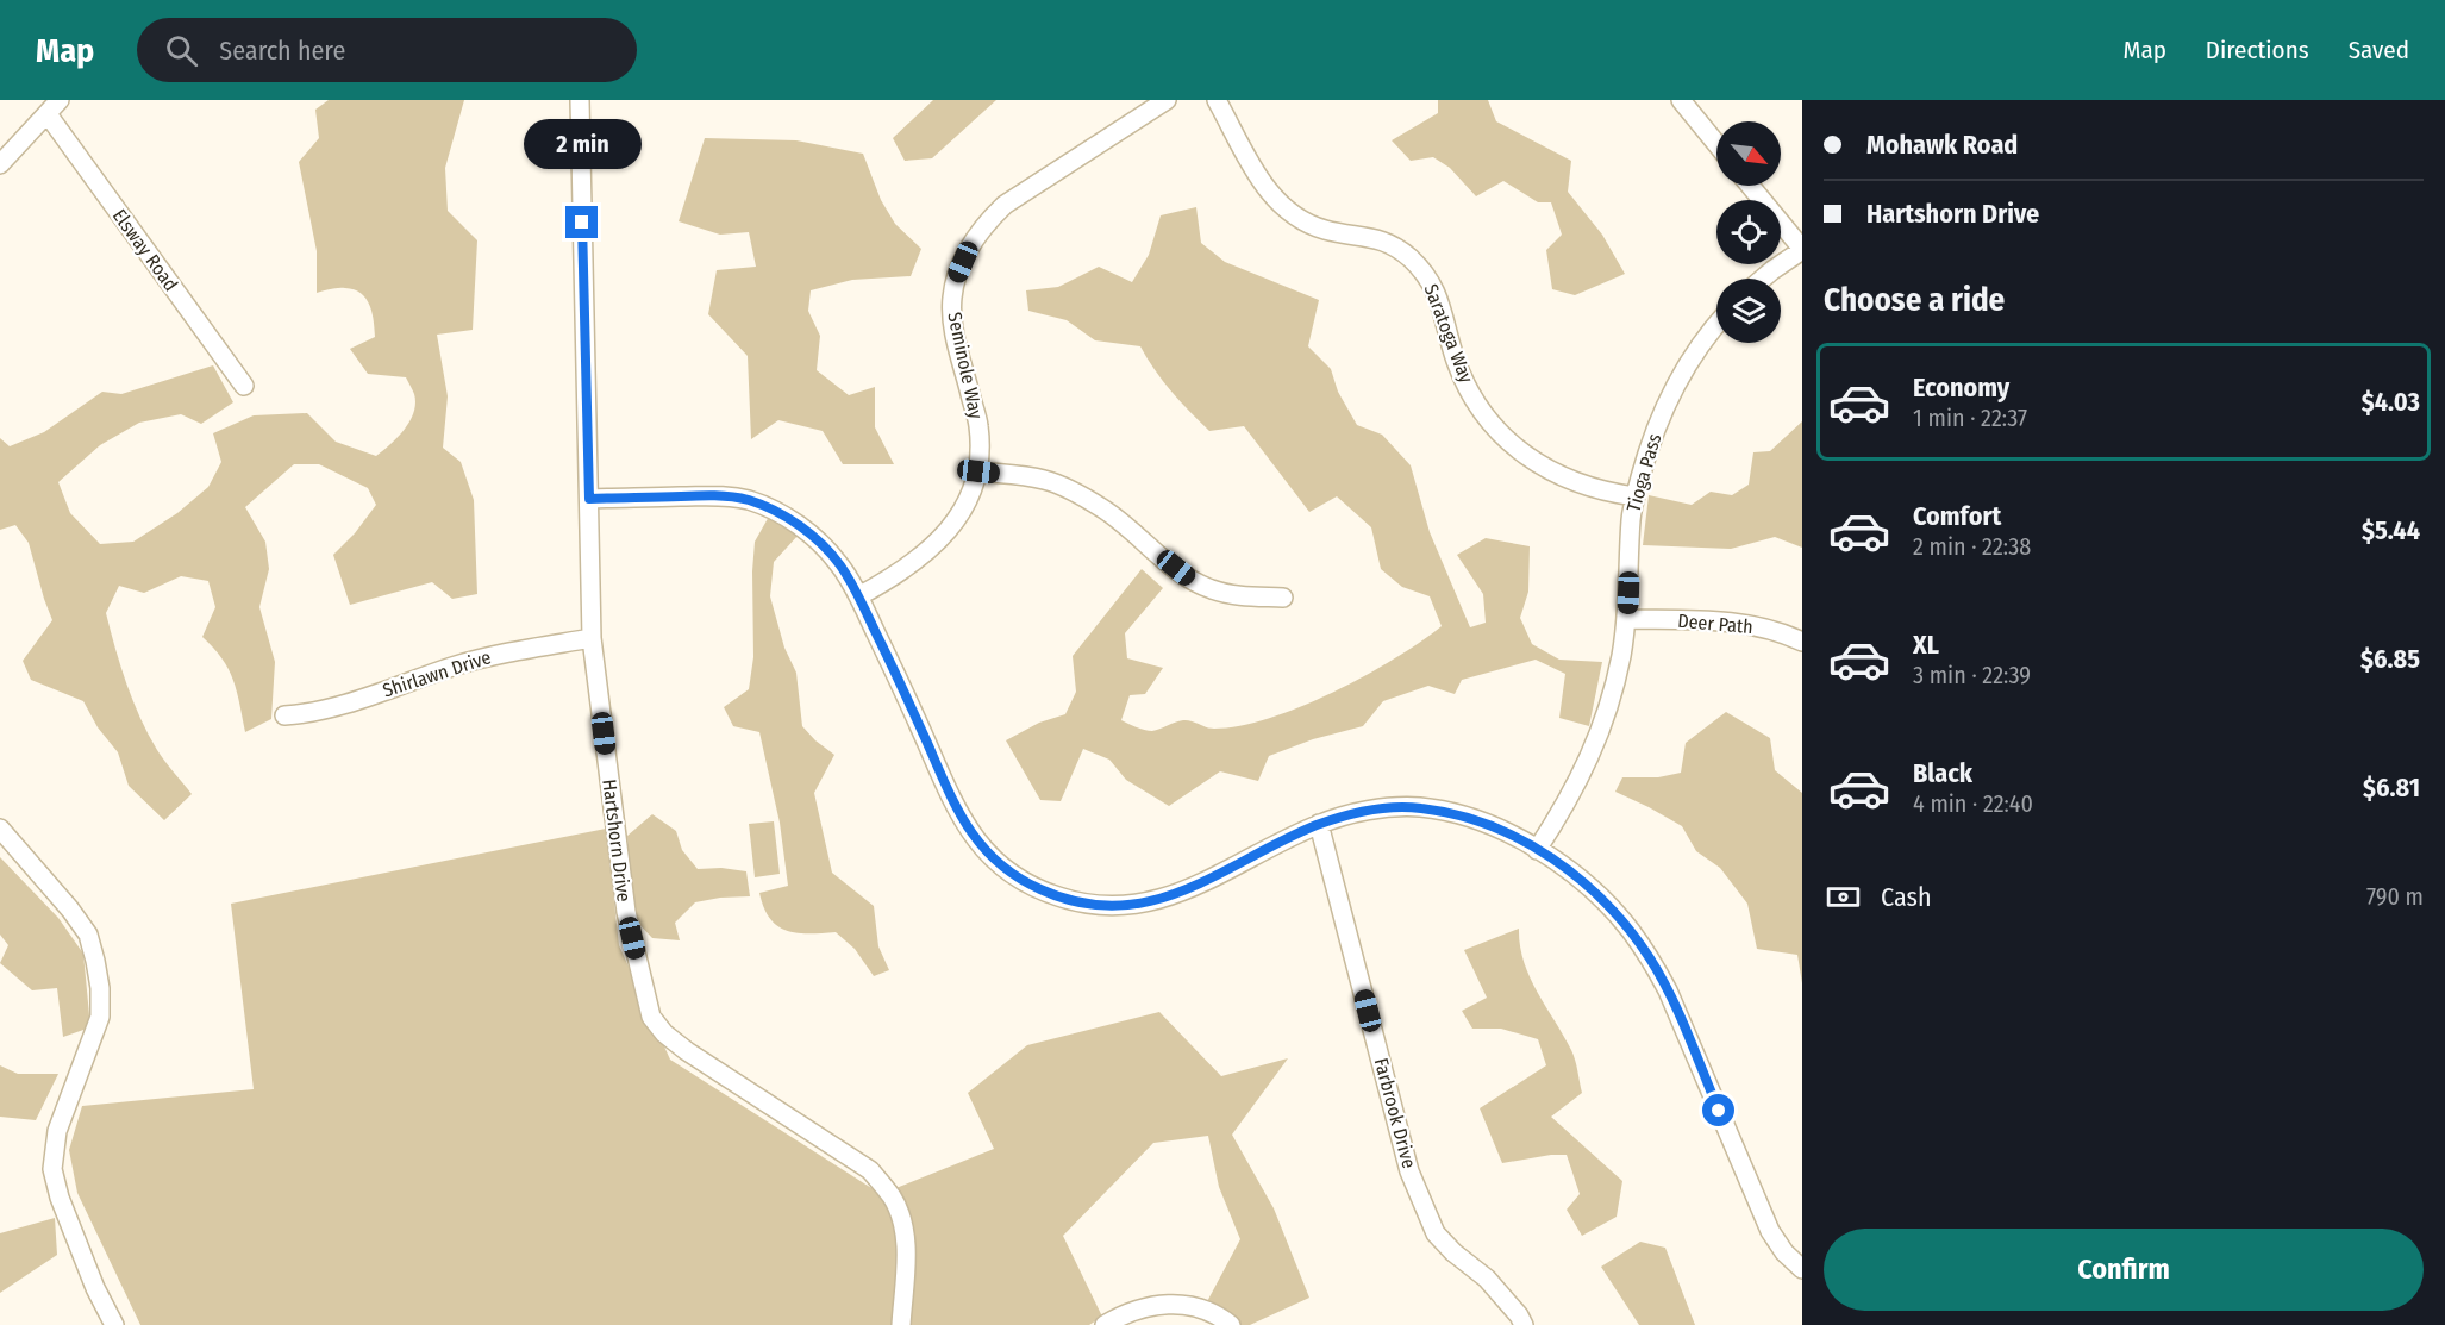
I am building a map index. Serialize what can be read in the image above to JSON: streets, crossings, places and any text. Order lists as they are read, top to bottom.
{
  "streets": {
    "street": [
      "Elsway Road",
      "Saratoga Way",
      "Seminole Way",
      "Tioga Pass",
      "Deer Path",
      "Shirlawn Drive",
      "Hartshorn Drive",
      "Farbrook Drive"
    ]
  },
  "crossings": [
    ["Saratoga Way", "Tioga Pass"],
    ["Tioga Pass", "Deer Path"],
    ["Shirlawn Drive", "Hartshorn Drive"]
  ],
  "north": "bottom right",
  "page": {
    "header": "Map",
    "search": "Search here",
    "nav": ["Map", "Directions", "Saved"],
    "banner": ["Mohawk Road", "Hartshorn Drive"],
    "bubble": "2 min",
    "heading": "Choose a ride",
    "list": [
      {
        "name": "Economy",
        "note": "1 min · 22:37",
        "value": "$4.03"
      },
      {
        "name": "Comfort",
        "note": "2 min · 22:38",
        "value": "$5.44"
      },
      {
        "name": "XL",
        "note": "3 min · 22:39",
        "value": "$6.85"
      },
      {
        "name": "Black",
        "note": "4 min · 22:40",
        "value": "$6.81"
      }
    ],
    "pay": ["Cash", "790 m"],
    "buttons": "Confirm"
  }
}
